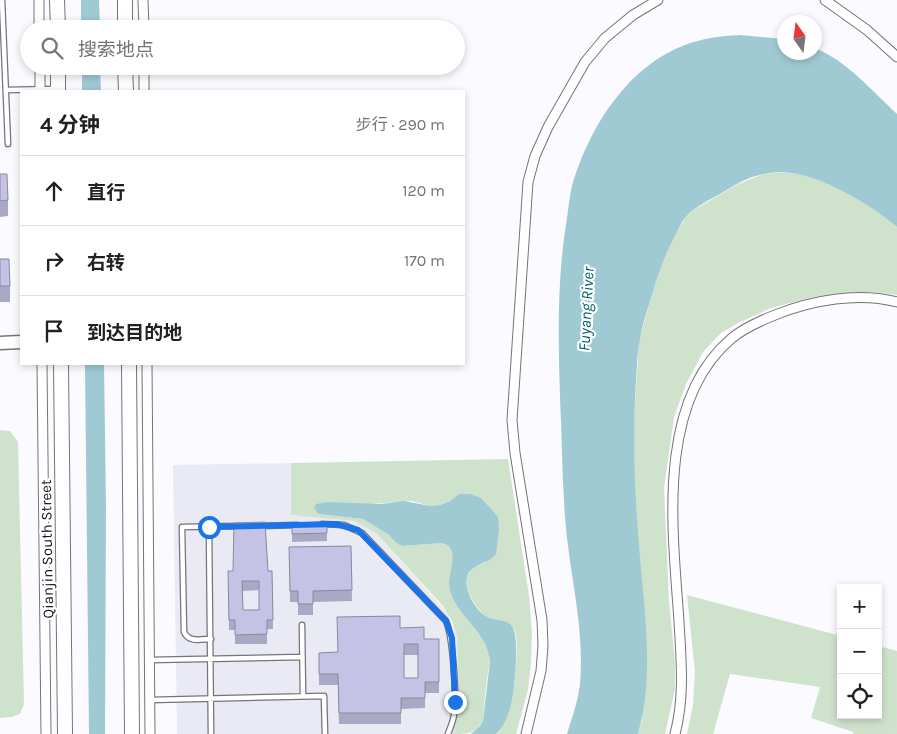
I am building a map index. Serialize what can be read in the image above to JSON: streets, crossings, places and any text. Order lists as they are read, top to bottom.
{
  "streets": {
    "main road": ["Qianjin South Street"]
  },
  "water": ["Fuyang River"],
  "north": "top",
  "page": {
    "search": "搜索地点",
    "heading": ["4 分钟", "步行 · 290 m"],
    "list": [
      ["直行", "120 m"],
      ["右转", "170 m"],
      "到达目的地"
    ],
    "map_buttons": ["+", "−"]
  }
}
